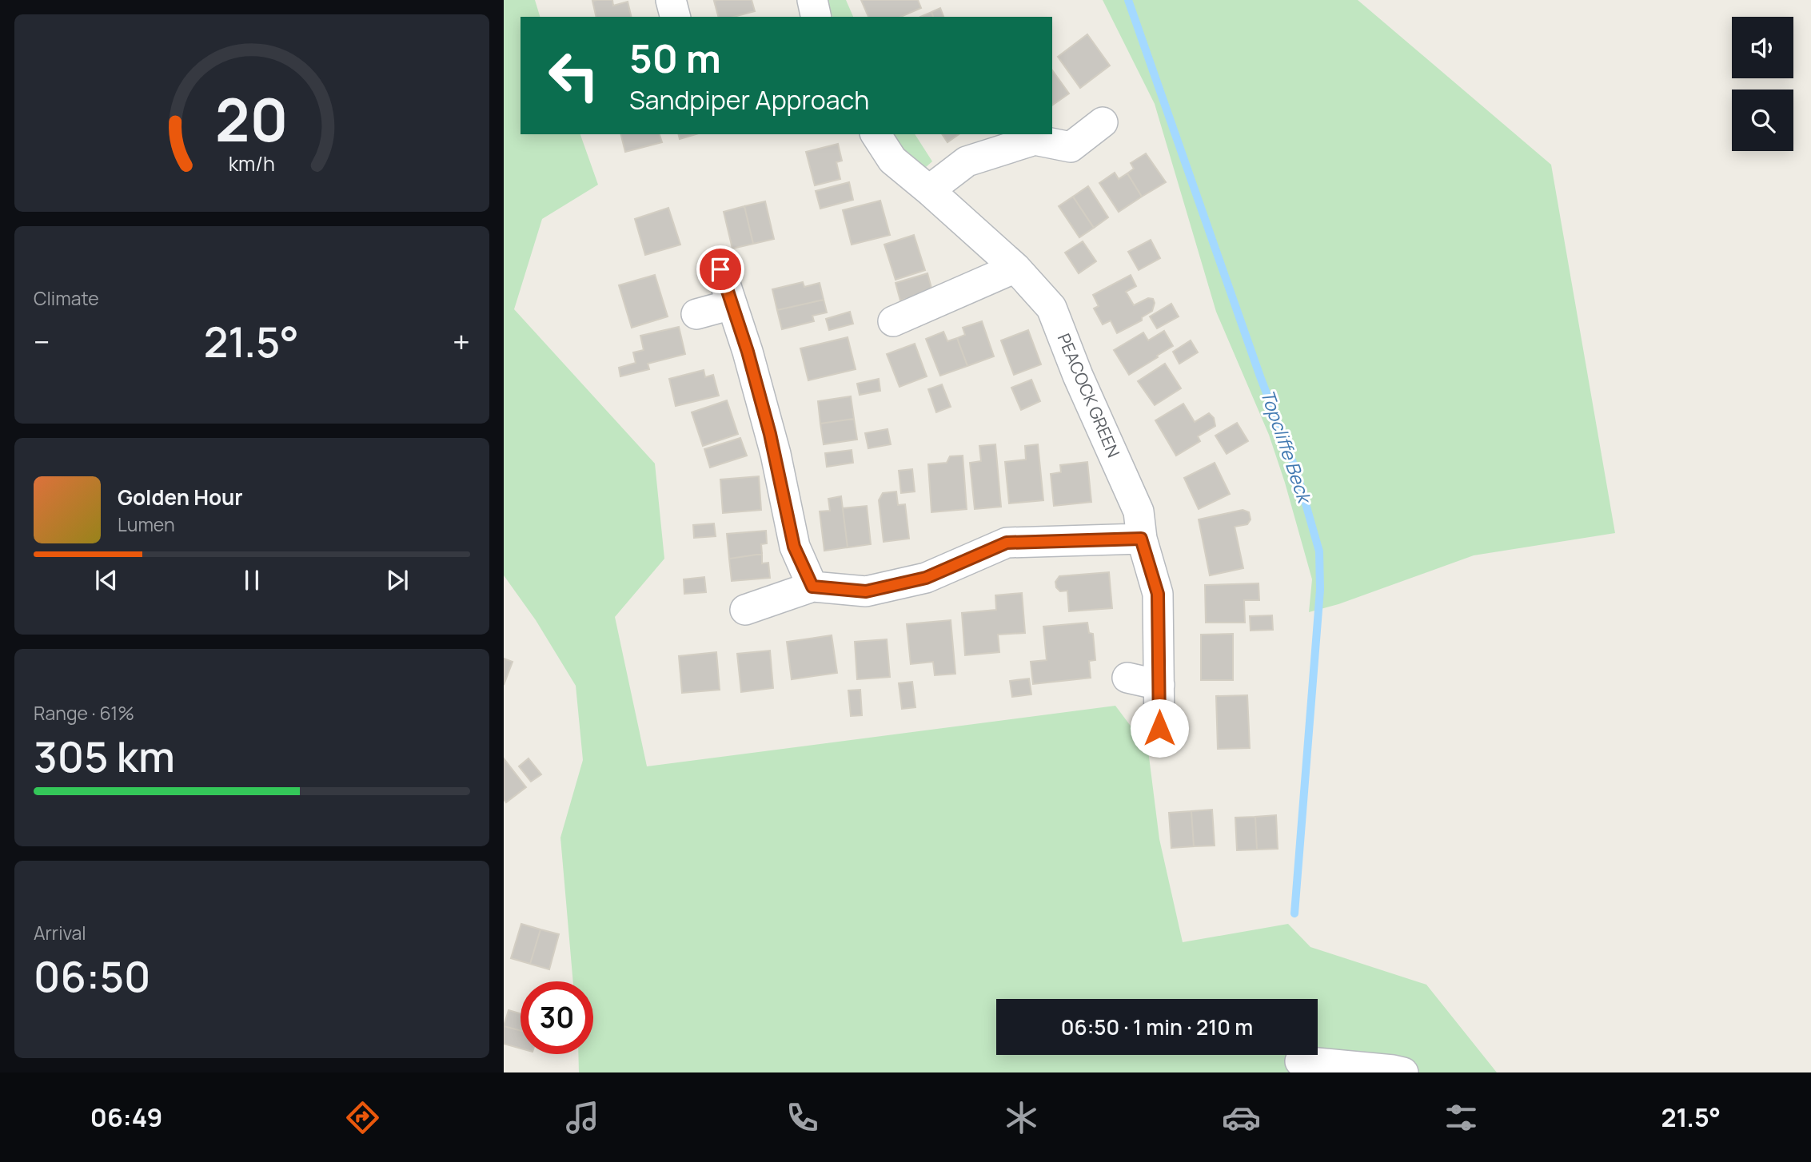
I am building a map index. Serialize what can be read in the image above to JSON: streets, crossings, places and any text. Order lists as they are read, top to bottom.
{
  "streets": {
    "street": ["PEACOCK GREEN"]
  },
  "water": ["Topcliffe Beck"],
  "page": {
    "turn": ["50 m", "Sandpiper Approach"],
    "tile": [
      "Climate",
      ["Range · 61%", "305 km"],
      ["Arrival", "06:50"]
    ],
    "heat": ["−", "21.5°", "+"],
    "song": ["Golden Hour", "Lumen"],
    "limit": "30",
    "trip": "06:50 · 1 min · 210 m",
    "tabs": ["06:49", "21.5°"],
    "gauge": ["20", "km/h"]
  }
}
